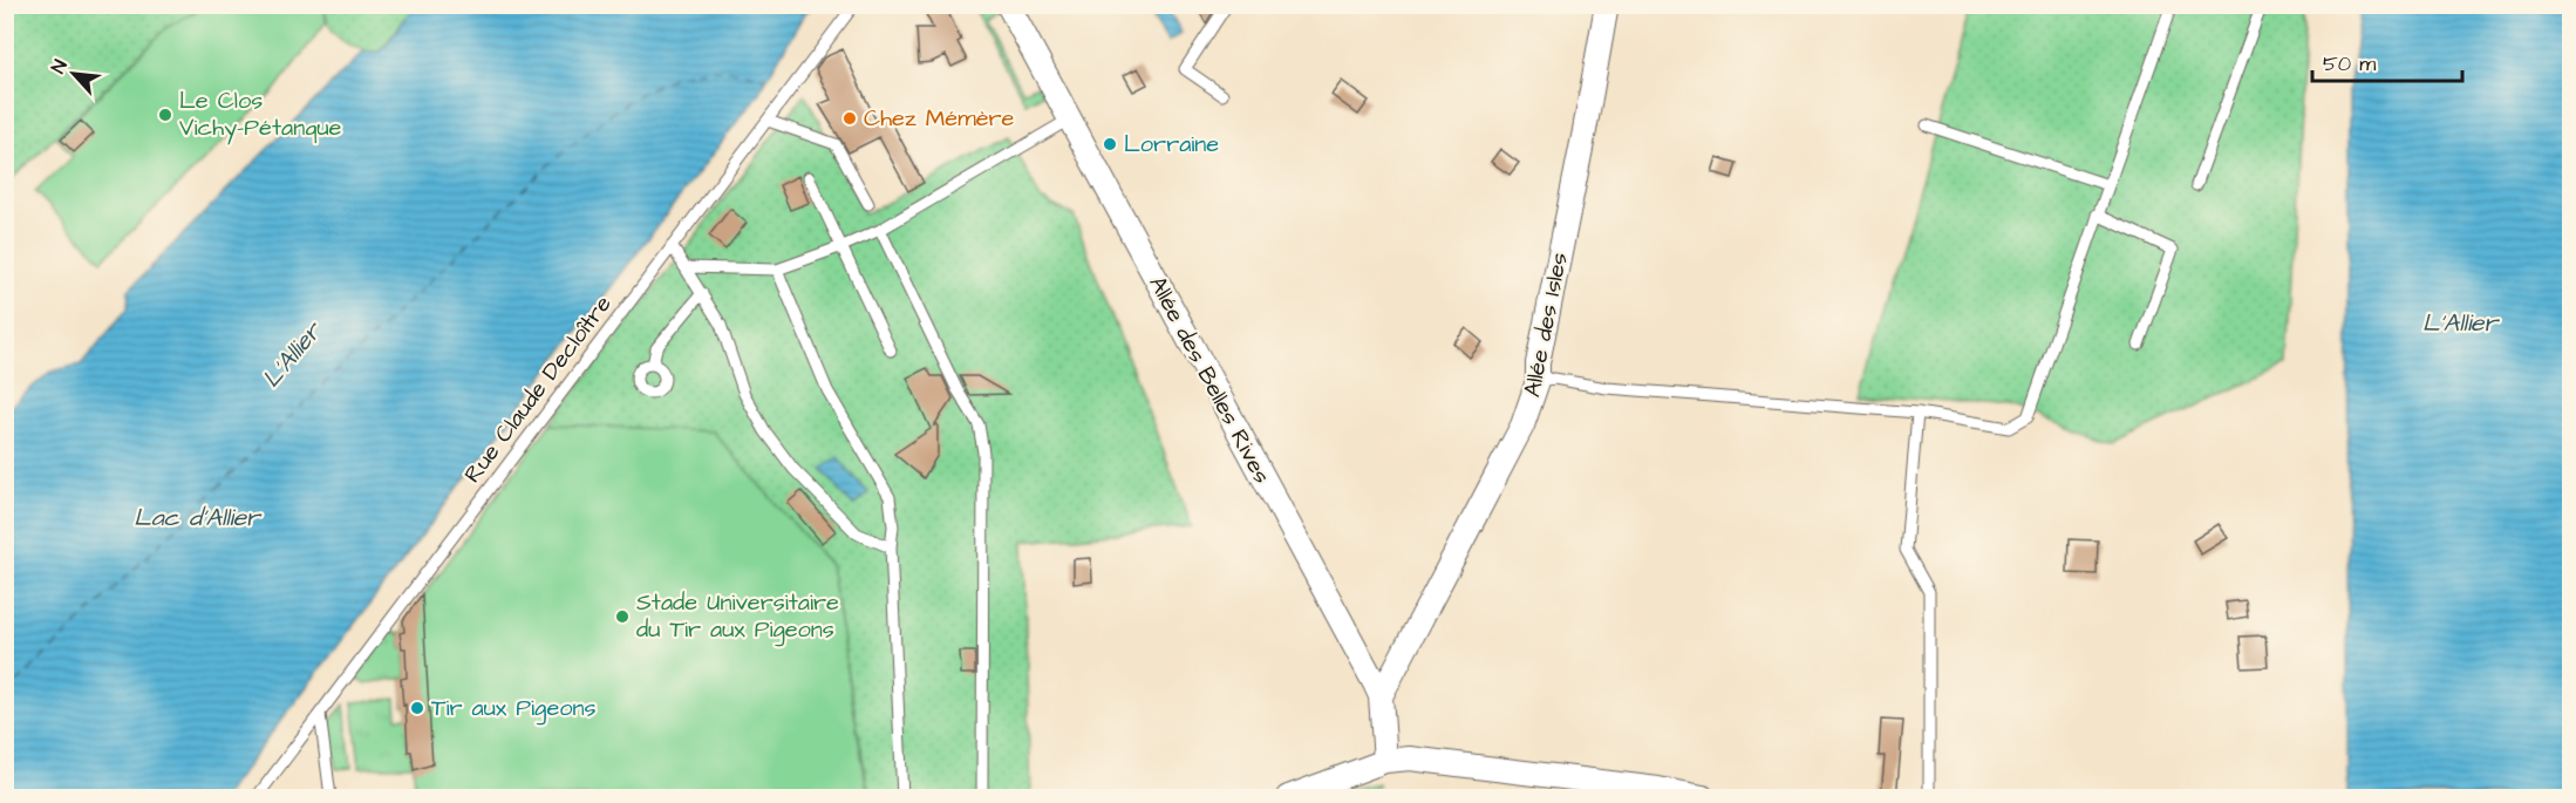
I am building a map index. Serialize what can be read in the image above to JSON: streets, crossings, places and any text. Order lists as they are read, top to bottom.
{
  "streets": {
    "street": ["Allée des Isles", "Allée des Belles Rives"],
    "lane": ["Rue Claude Decloître"]
  },
  "crossings": [
    ["Allée des Isles", "Allée des Belles Rives"]
  ],
  "water": ["L'Allier", "Lac d'Allier"],
  "places": [
    "Le Clos Vichy-Pétanque",
    "Chez Mémère",
    "Lorraine",
    "Stade Universitaire du Tir aux Pigeons",
    "Tir aux Pigeons"
  ],
  "scale_bar": "50 m",
  "north": "top left"
}
